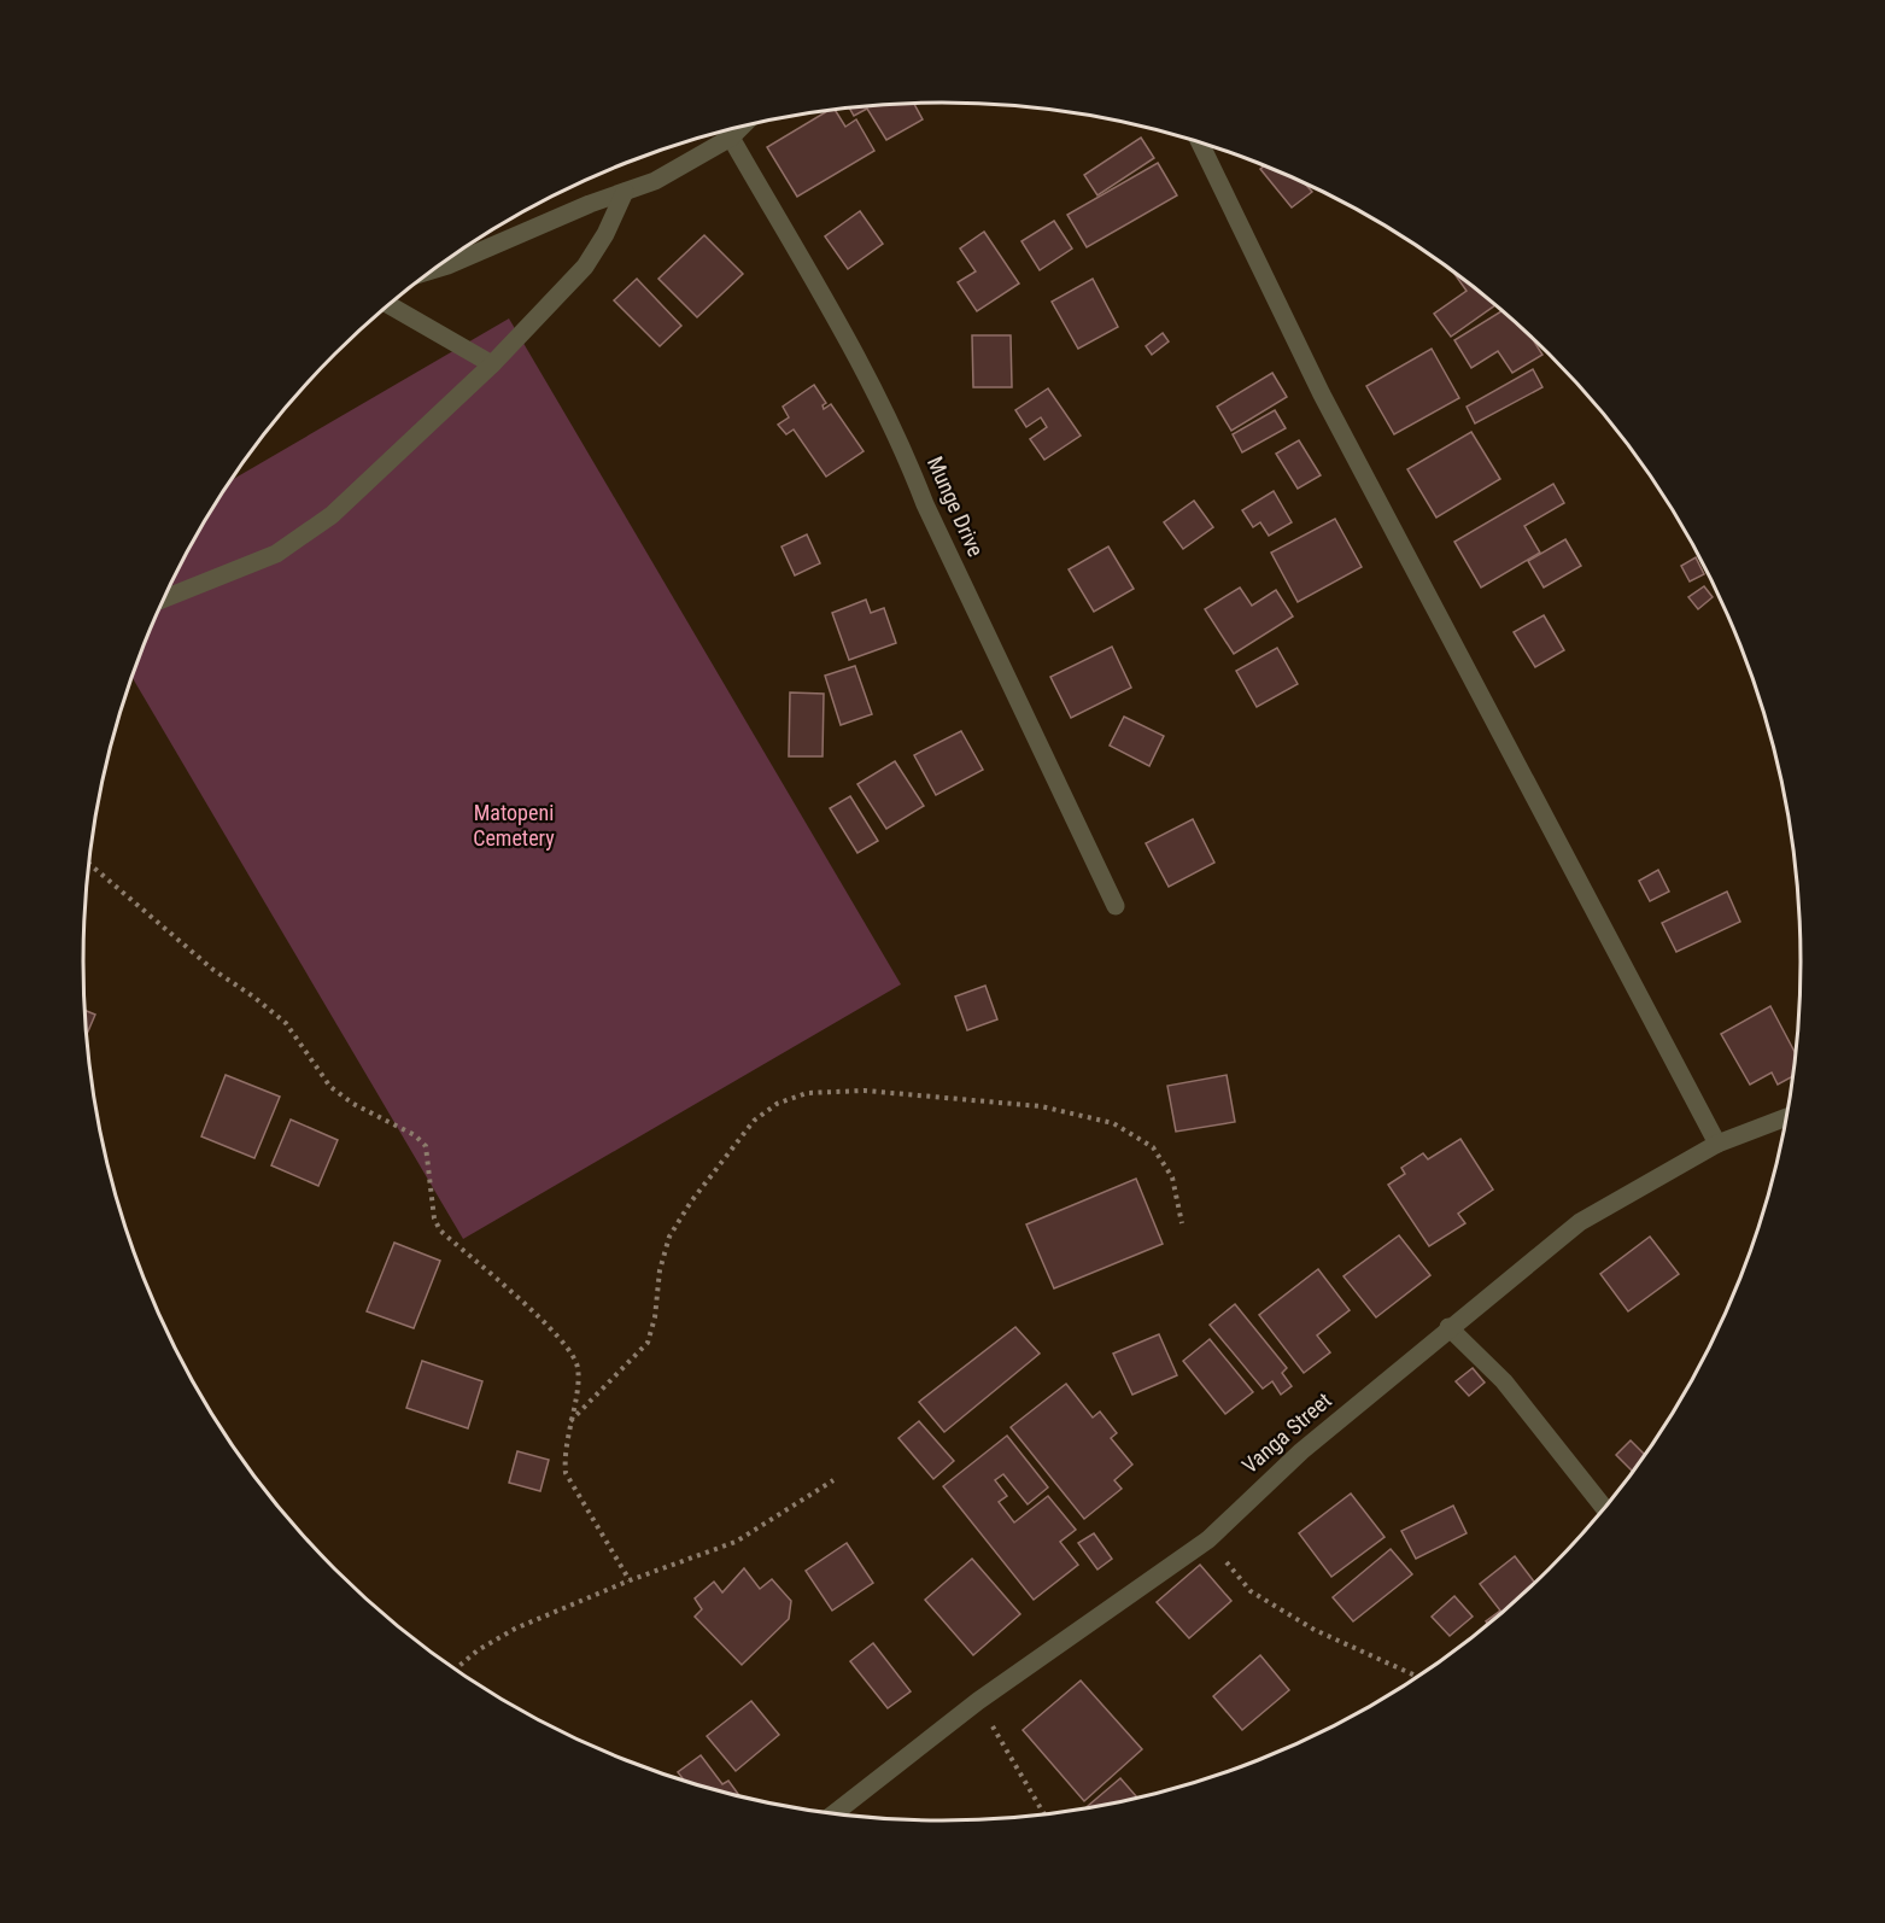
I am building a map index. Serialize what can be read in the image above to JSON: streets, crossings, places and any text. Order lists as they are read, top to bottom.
{
  "streets": {
    "street": ["Munge Drive", "Vanga Street"]
  },
  "parks": ["Matopeni Cemetery"]
}
